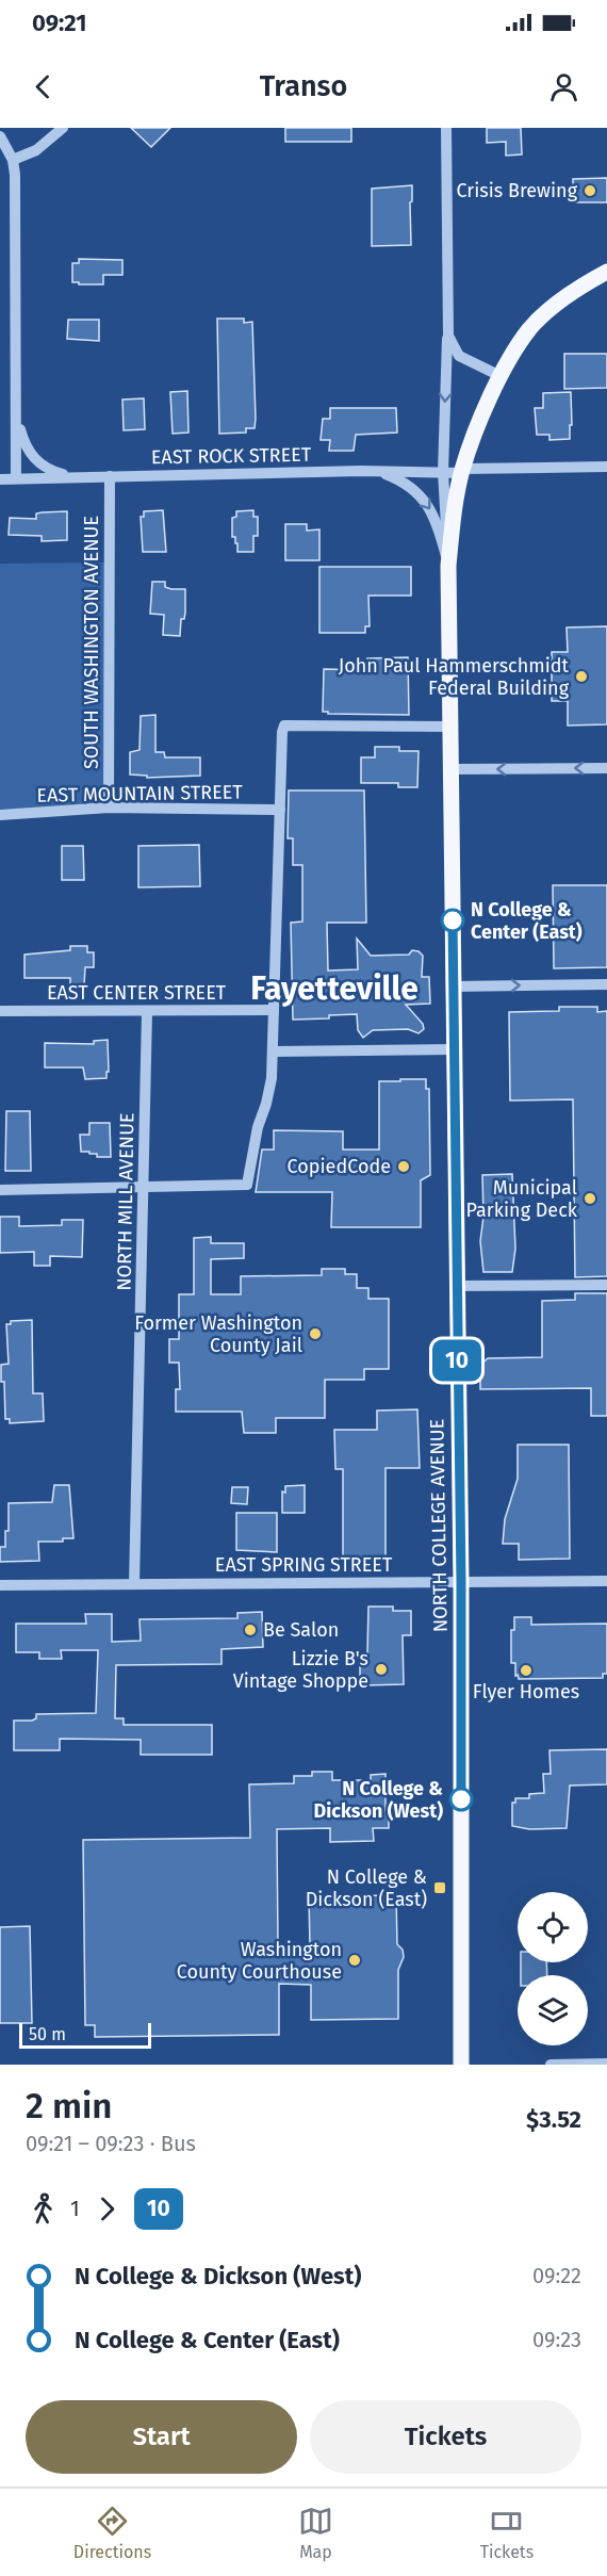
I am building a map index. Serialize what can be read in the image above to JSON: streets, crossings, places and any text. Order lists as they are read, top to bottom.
{
  "streets": {
    "main road": ["NORTH COLLEGE AVENUE"],
    "street": [
      "EAST ROCK STREET",
      "SOUTH WASHINGTON AVENUE",
      "EAST MOUNTAIN STREET",
      "EAST CENTER STREET",
      "NORTH MILL AVENUE",
      "EAST SPRING STREET"
    ]
  },
  "crossings": [
    ["EAST ROCK STREET", "SOUTH WASHINGTON AVENUE"],
    ["EAST ROCK STREET", "NORTH COLLEGE AVENUE"],
    ["SOUTH WASHINGTON AVENUE", "EAST MOUNTAIN STREET"],
    ["EAST CENTER STREET", "NORTH MILL AVENUE"],
    ["NORTH MILL AVENUE", "EAST SPRING STREET"],
    ["NORTH COLLEGE AVENUE", "EAST SPRING STREET"]
  ],
  "districts": ["Fayetteville"],
  "places": {
    "other": [
      "Crisis Brewing",
      "John Paul Hammerschmidt Federal Building",
      "N College & Center (East)",
      "CopiedCode",
      "Municipal Parking Deck",
      "Former Washington County Jail",
      "Be Salon",
      "Lizzie B's Vintage Shoppe",
      "Flyer Homes",
      "N College & Dickson (West)",
      "Washington County Courthouse"
    ],
    "transit": ["N College & Dickson (East)"]
  },
  "lines": ["bus line 10"],
  "scale_bar": "50 m",
  "page": {
    "status": "09:21",
    "header": "Transo",
    "on_map": "10",
    "scale": "50 m",
    "heading": ["2 min", "09:21 – 09:23 · Bus", "$3.52"],
    "legs": ["1", "10"],
    "list": [
      {
        "name": "N College & Dickson (West)",
        "value": "09:22"
      },
      {
        "name": "N College & Center (East)",
        "value": "09:23"
      }
    ],
    "buttons": ["Start", "Tickets"],
    "tabs": ["Directions", "Map", "Tickets"]
  }
}
